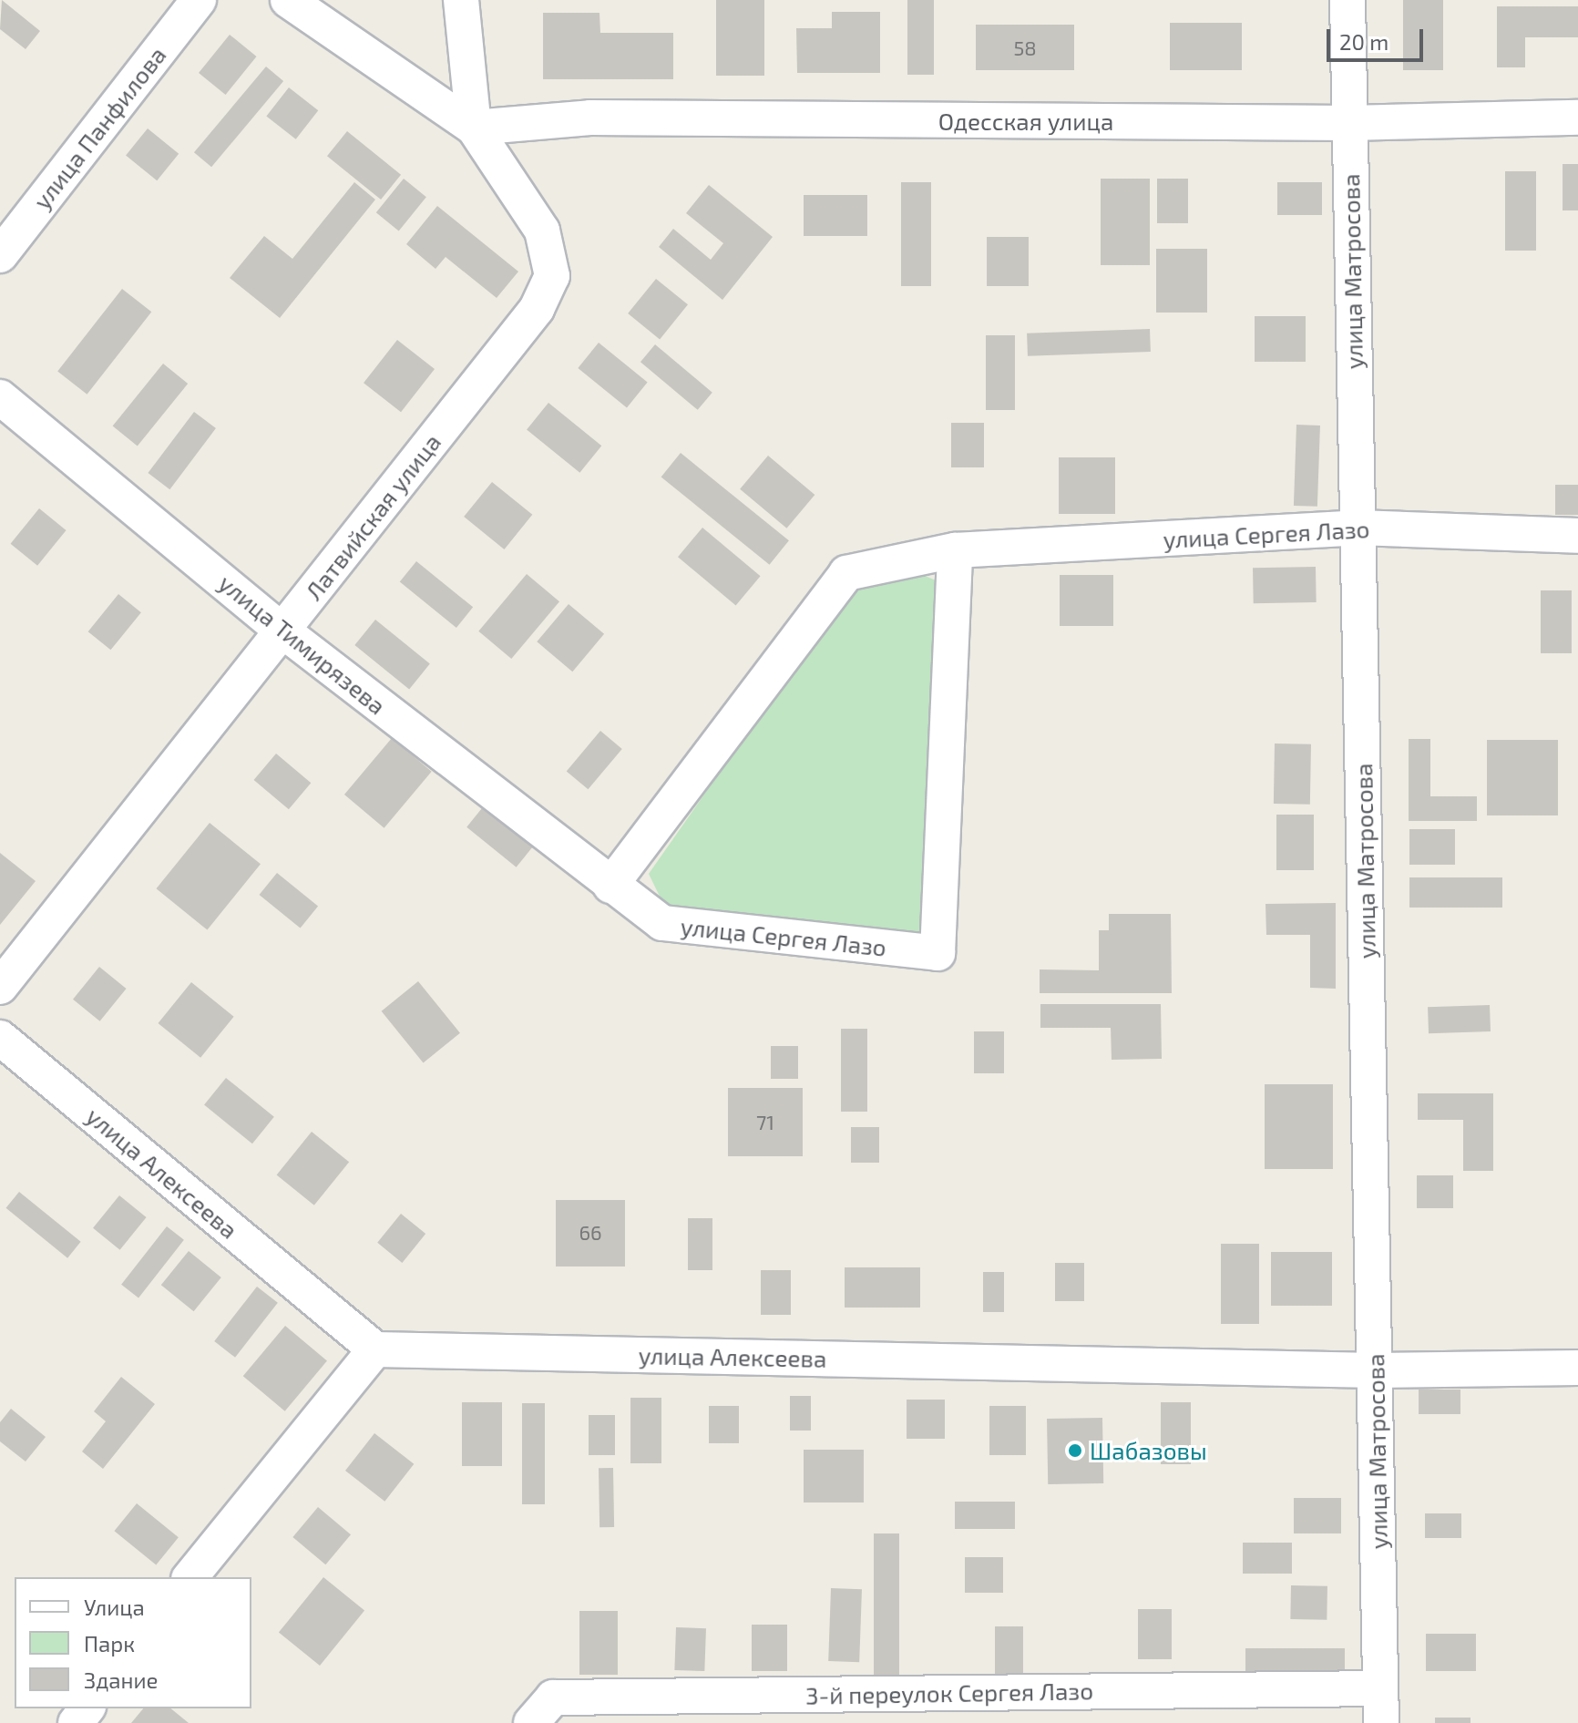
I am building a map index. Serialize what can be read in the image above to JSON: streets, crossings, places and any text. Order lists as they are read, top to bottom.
{
  "streets": {
    "street": [
      "Одесская улица",
      "улица Панфилова",
      "улица Матросова",
      "Латвийская улица",
      "улица Сергея Лазо",
      "улица Тимирязева",
      "улица Алексеева",
      "3-й переулок Сергея Лазо"
    ]
  },
  "crossings": [
    ["Одесская улица", "улица Матросова"],
    ["Одесская улица", "Латвийская улица"],
    ["улица Матросова", "улица Сергея Лазо"],
    ["улица Матросова", "улица Алексеева"],
    ["улица Матросова", "3-й переулок Сергея Лазо"],
    ["Латвийская улица", "улица Тимирязева"],
    ["улица Сергея Лазо", "улица Тимирязева"]
  ],
  "places": ["Шабазовы"],
  "house_numbers": ["58", "71", "66"],
  "legend": ["Улица", "Парк", "Здание"],
  "scale_bar": "20 m"
}
